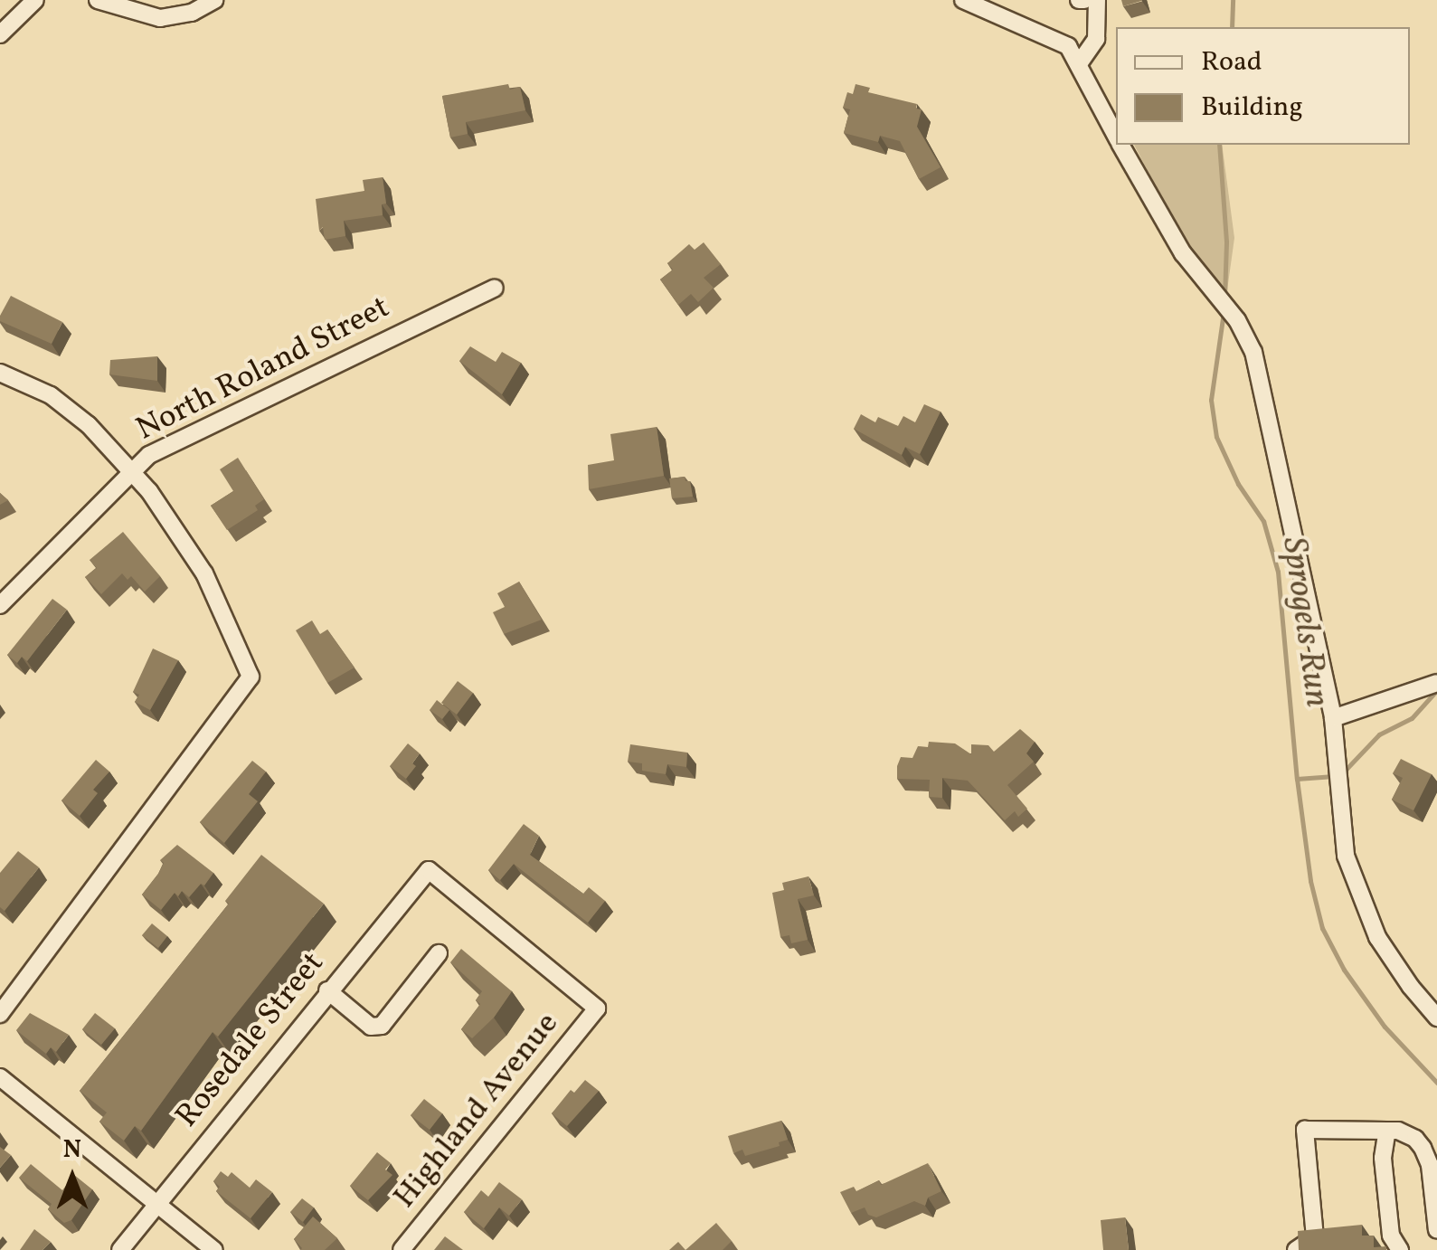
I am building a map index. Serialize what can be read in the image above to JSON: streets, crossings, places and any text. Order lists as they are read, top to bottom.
{
  "streets": {
    "street": ["North Roland Street", "Rosedale Street", "Highland Avenue"]
  },
  "crossings": [
    ["Rosedale Street", "Highland Avenue"]
  ],
  "water": ["Sprogels Run"],
  "legend": ["Road", "Building"],
  "north": "top"
}
